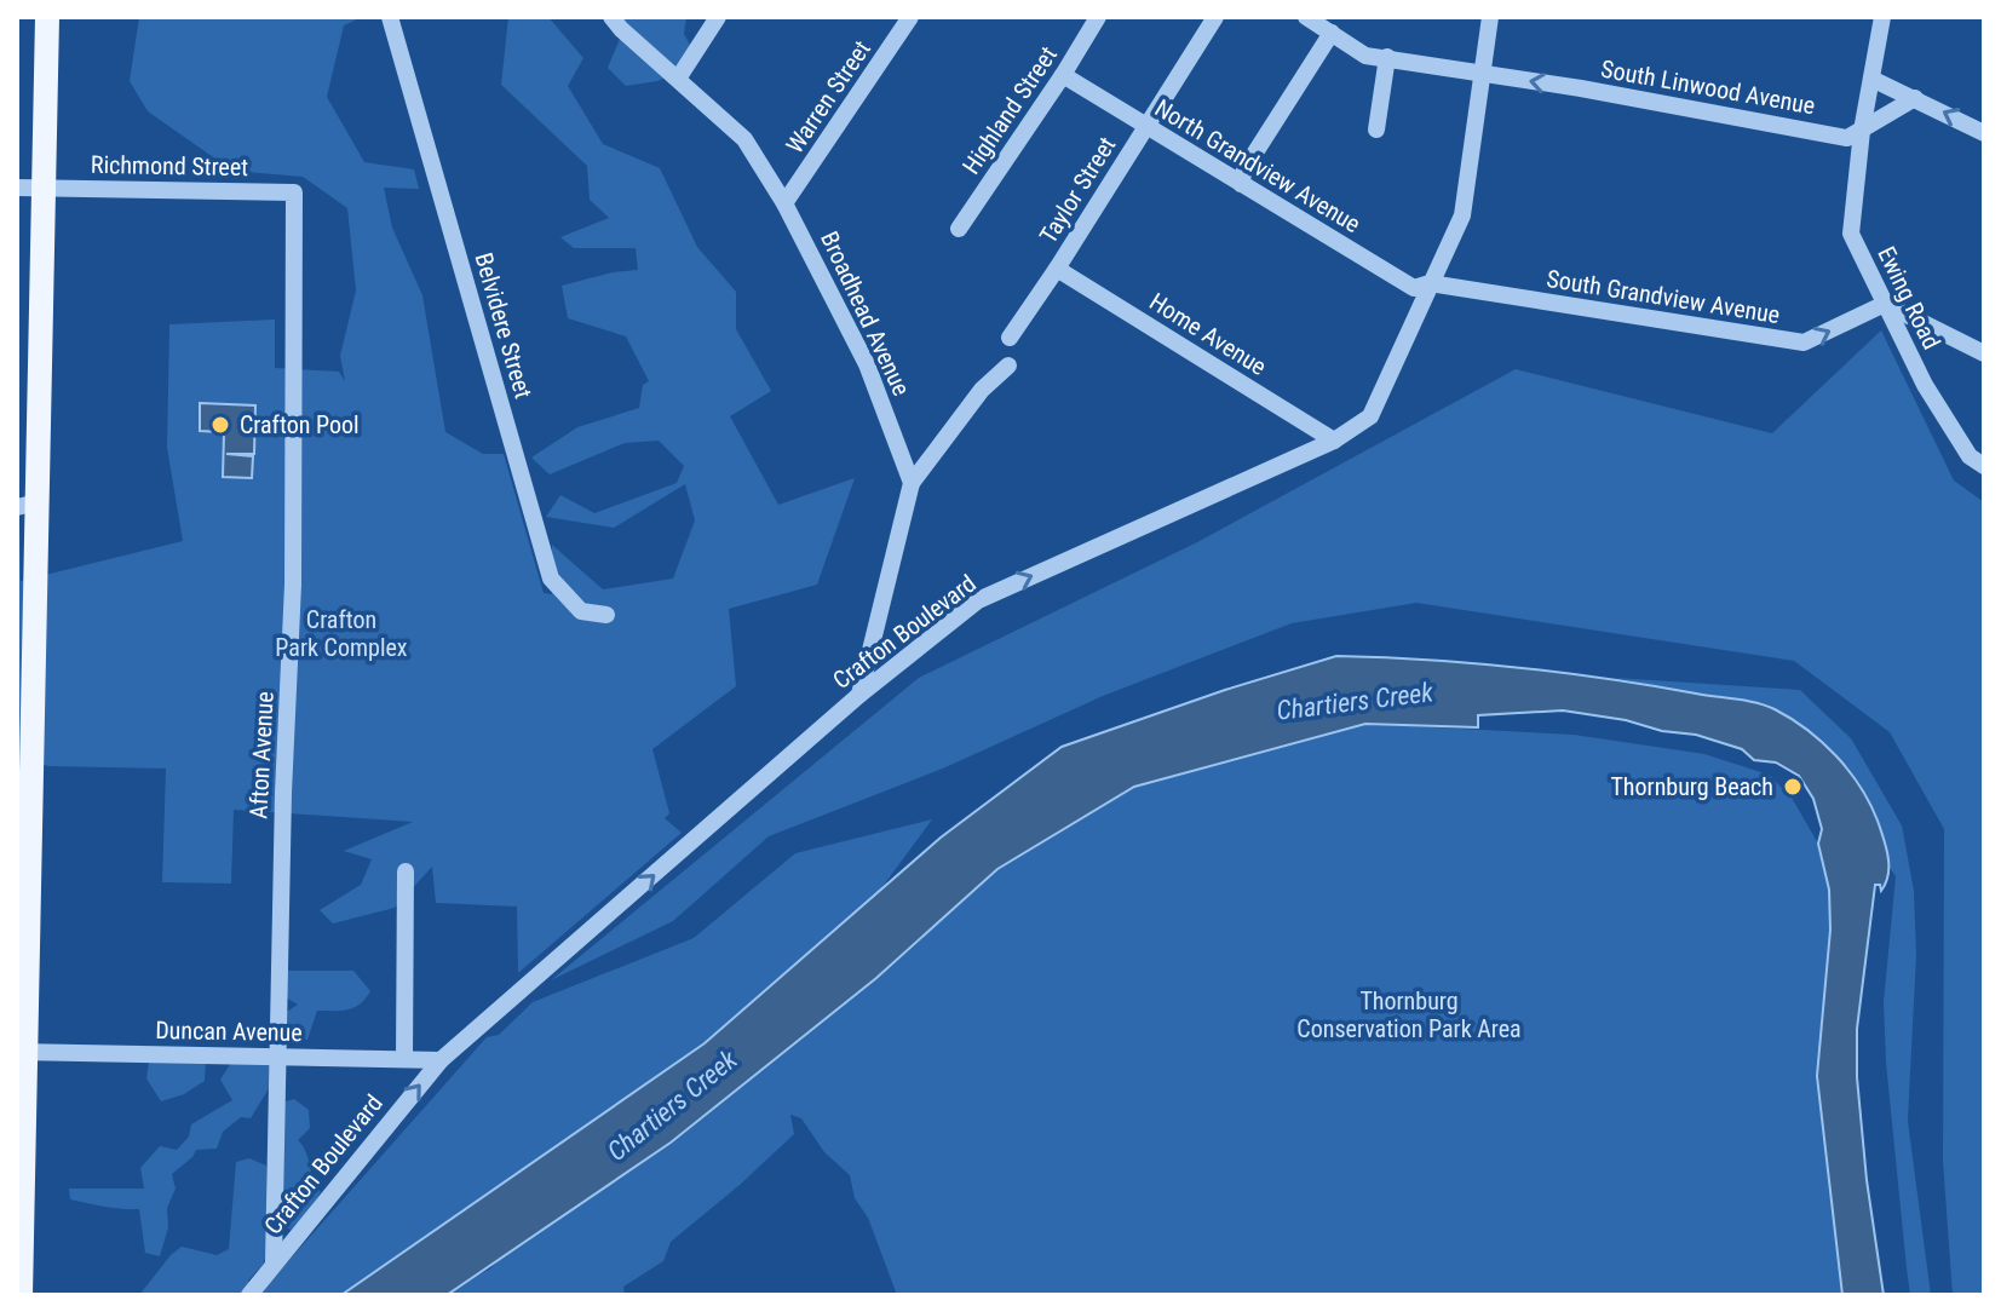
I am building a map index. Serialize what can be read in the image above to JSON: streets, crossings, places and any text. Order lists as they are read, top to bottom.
{
  "streets": {
    "street": [
      "South Linwood Avenue",
      "Warren Street",
      "Highland Street",
      "Richmond Street",
      "North Grandview Avenue",
      "Taylor Street",
      "South Grandview Avenue",
      "Ewing Road",
      "Broadhead Avenue",
      "Belvidere Street",
      "Home Avenue",
      "Crafton Boulevard",
      "Afton Avenue",
      "Duncan Avenue"
    ]
  },
  "crossings": [
    ["South Linwood Avenue", "Ewing Road"],
    ["South Linwood Avenue", "Crafton Boulevard"],
    ["Warren Street", "Broadhead Avenue"],
    ["Highland Street", "North Grandview Avenue"],
    ["Richmond Street", "Afton Avenue"],
    ["North Grandview Avenue", "Taylor Street"],
    ["North Grandview Avenue", "South Grandview Avenue"],
    ["North Grandview Avenue", "Crafton Boulevard"],
    ["Taylor Street", "Home Avenue"],
    ["South Grandview Avenue", "Ewing Road"],
    ["South Grandview Avenue", "Crafton Boulevard"],
    ["Home Avenue", "Crafton Boulevard"],
    ["Crafton Boulevard", "Afton Avenue"],
    ["Crafton Boulevard", "Duncan Avenue"],
    ["Afton Avenue", "Duncan Avenue"]
  ],
  "one_way": ["South Linwood Avenue", "South Grandview Avenue", "Crafton Boulevard"],
  "water": ["Chartiers Creek"],
  "parks": ["Crafton Park Complex", "Thornburg Conservation Park Area"],
  "places": ["Crafton Pool", "Thornburg Beach"]
}
